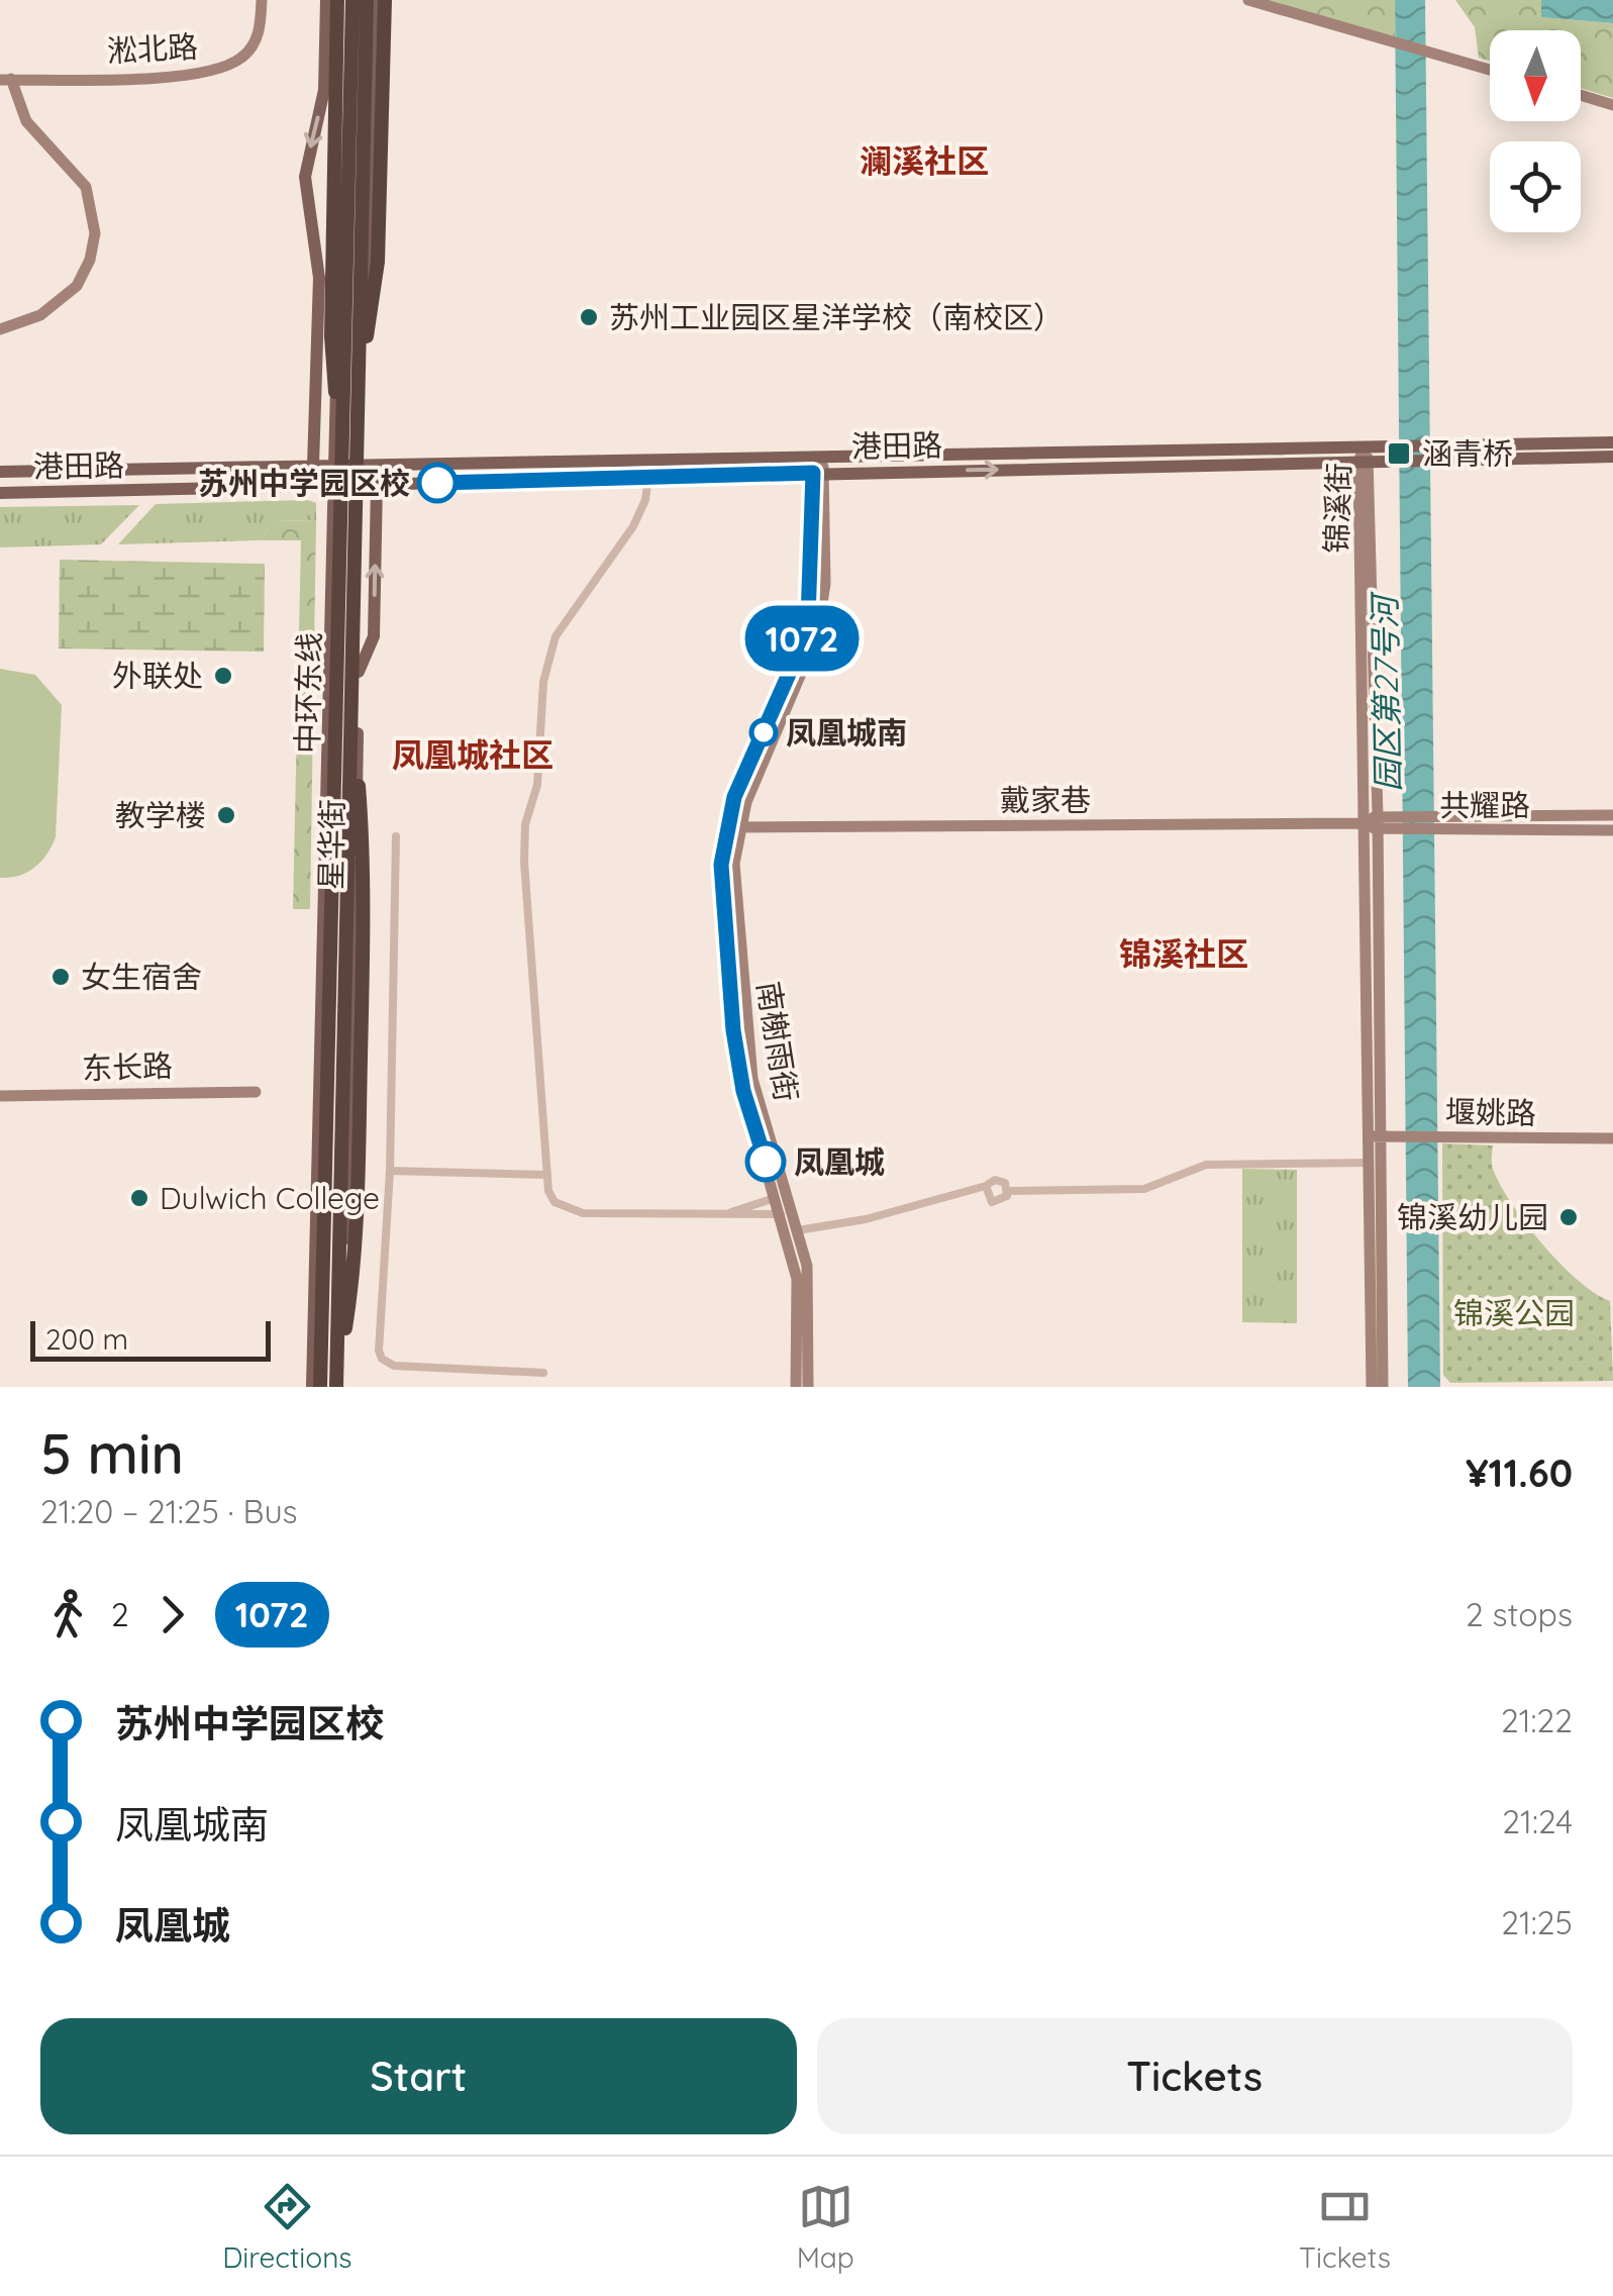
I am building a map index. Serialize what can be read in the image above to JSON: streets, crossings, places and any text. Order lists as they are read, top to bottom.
{
  "streets": {
    "highway": ["中环东线"],
    "main road": [
      "淞北路",
      "港田路",
      "锦溪街",
      "戴家巷",
      "共耀路",
      "星华街",
      "南榭雨街",
      "东长路",
      "堰姚路"
    ]
  },
  "crossings": [
    ["港田路", "锦溪街"],
    ["港田路", "星华街"],
    ["港田路", "南榭雨街"],
    ["锦溪街", "戴家巷"],
    ["锦溪街", "共耀路"],
    ["锦溪街", "堰姚路"],
    ["中环东线", "星华街"],
    ["戴家巷", "南榭雨街"]
  ],
  "districts": ["澜溪社区", "凤凰城社区", "锦溪社区"],
  "water": ["园区第27号河"],
  "parks": ["锦溪公园"],
  "places": {
    "other": [
      "苏州工业园区星洋学校（南校区）",
      "苏州中学园区校",
      "外联处",
      "凤凰城南",
      "教学楼",
      "女生宿舍",
      "凤凰城",
      "Dulwich College",
      "锦溪幼儿园"
    ],
    "transit": ["涵青桥"]
  },
  "lines": ["bus line 1072"],
  "scale_bar": "200 m",
  "north": "bottom",
  "page": {
    "on_map": "1072",
    "scale": "200 m",
    "heading": ["5 min", "21:20 – 21:25 · Bus", "¥11.60"],
    "legs": ["2", "1072", "2 stops"],
    "list": [
      {
        "name": "苏州中学园区校",
        "value": "21:22"
      },
      {
        "name": "凤凰城南",
        "value": "21:24"
      },
      {
        "name": "凤凰城",
        "value": "21:25"
      }
    ],
    "buttons": ["Start", "Tickets"],
    "tabs": ["Directions", "Map", "Tickets"]
  }
}
